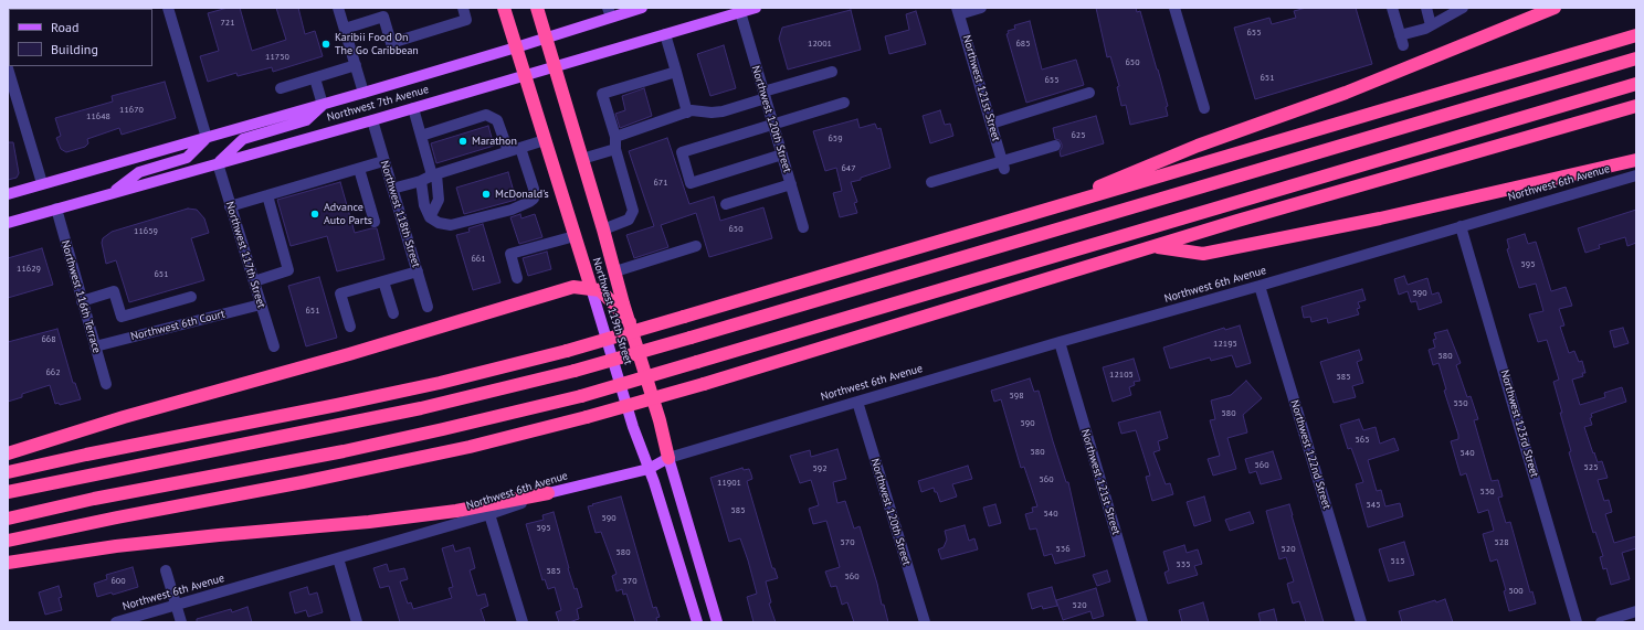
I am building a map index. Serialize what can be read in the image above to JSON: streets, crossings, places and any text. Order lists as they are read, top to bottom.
{
  "streets": {
    "highway": ["Northwest 119th Street"],
    "main road": ["Northwest 7th Avenue", "Northwest 6th Avenue"],
    "street": [
      "Northwest 121st Street",
      "Northwest 120th Street",
      "Northwest 118th Street",
      "Northwest 117th Street",
      "Northwest 116th Terrace",
      "Northwest 6th Court",
      "Northwest 123rd Street",
      "Northwest 122nd Street"
    ]
  },
  "crossings": [
    ["Northwest 121st Street", "Northwest 6th Avenue"],
    ["Northwest 7th Avenue", "Northwest 120th Street"],
    ["Northwest 7th Avenue", "Northwest 118th Street"],
    ["Northwest 7th Avenue", "Northwest 117th Street"],
    ["Northwest 7th Avenue", "Northwest 116th Terrace"],
    ["Northwest 7th Avenue", "Northwest 119th Street"],
    ["Northwest 120th Street", "Northwest 6th Avenue"],
    ["Northwest 6th Avenue", "Northwest 119th Street"],
    ["Northwest 6th Avenue", "Northwest 123rd Street"],
    ["Northwest 6th Avenue", "Northwest 122nd Street"],
    ["Northwest 117th Street", "Northwest 6th Court"],
    ["Northwest 116th Terrace", "Northwest 6th Court"]
  ],
  "places": [
    "Karibii Food On The Go Caribbean",
    "Marathon",
    "McDonald's",
    "Advance Auto Parts"
  ],
  "house_numbers": [
    "721",
    "655",
    "12001",
    "685",
    "11750",
    "650",
    "651",
    "655",
    "11670",
    "11648",
    "625",
    "659",
    "647",
    "671",
    "650",
    "11659",
    "661",
    "595",
    "11629",
    "651",
    "590",
    "651",
    "668",
    "12195",
    "580",
    "662",
    "12105",
    "585",
    "598",
    "550",
    "580",
    "590",
    "565",
    "580",
    "540",
    "560",
    "525",
    "592",
    "560",
    "11901",
    "530",
    "545",
    "585",
    "540",
    "590",
    "595",
    "570",
    "528",
    "536",
    "520",
    "580",
    "515",
    "535",
    "585",
    "560",
    "600",
    "570",
    "500",
    "520"
  ],
  "legend": ["Road", "Building"]
}
